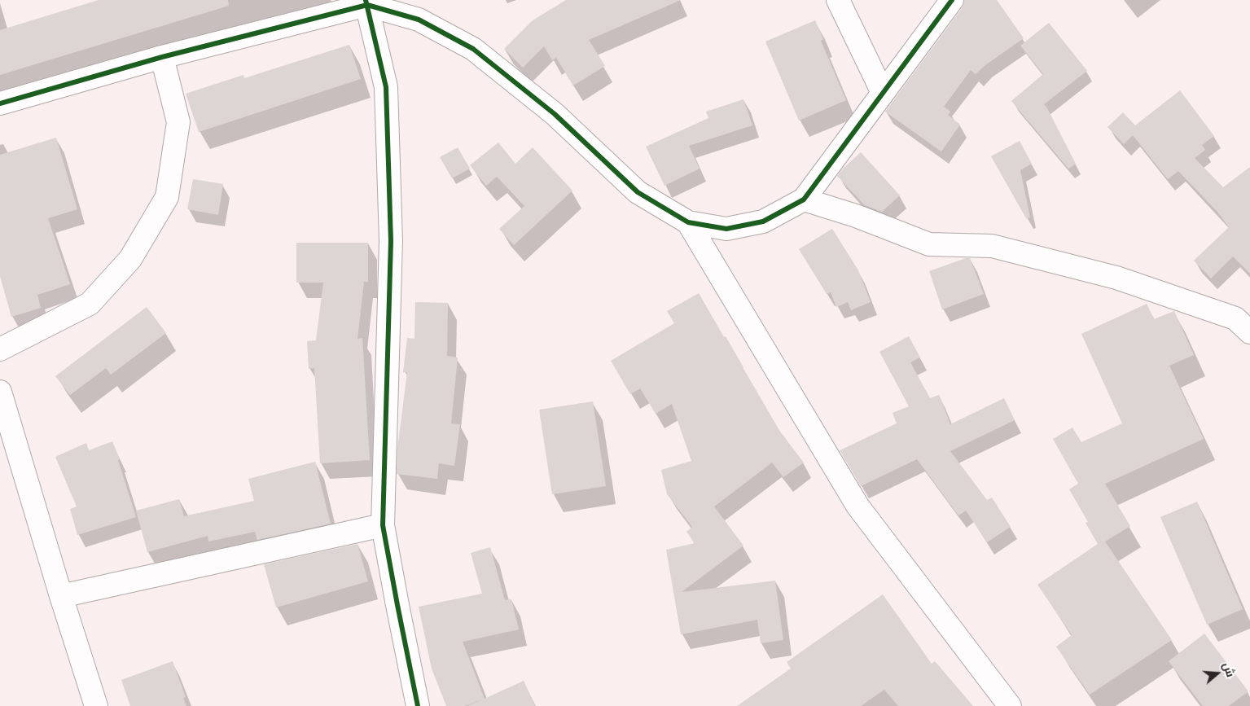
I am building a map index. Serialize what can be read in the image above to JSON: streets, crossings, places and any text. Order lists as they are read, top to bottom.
{
  "north": "right"
}
